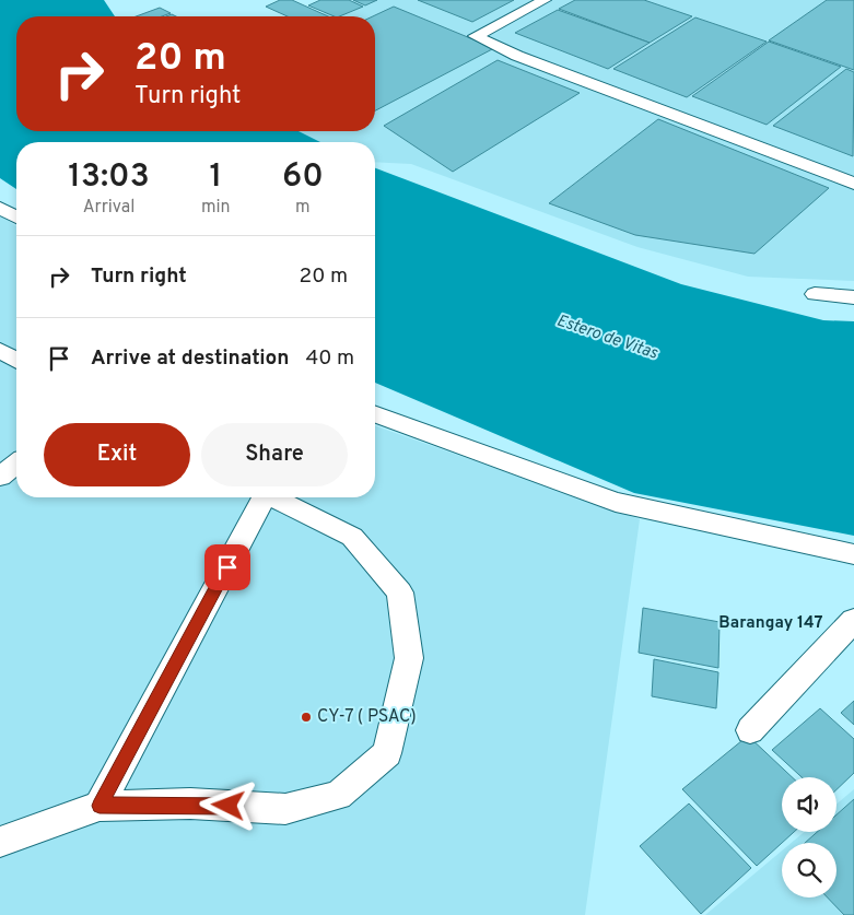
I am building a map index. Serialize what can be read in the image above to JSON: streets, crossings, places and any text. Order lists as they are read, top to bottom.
{
  "districts": ["Barangay 147"],
  "water": ["Estero de Vitas"],
  "places": ["CY-7 ( PSAC)"],
  "page": {
    "turn": ["20 m", "Turn right"],
    "eta": [
      "13:03",
      "Arrival",
      "1",
      "min",
      "60",
      "m"
    ],
    "list": [
      {
        "name": "Turn right",
        "value": "20 m"
      },
      {
        "name": "Arrive at destination",
        "value": "40 m"
      }
    ],
    "buttons": ["Exit", "Share"]
  }
}
